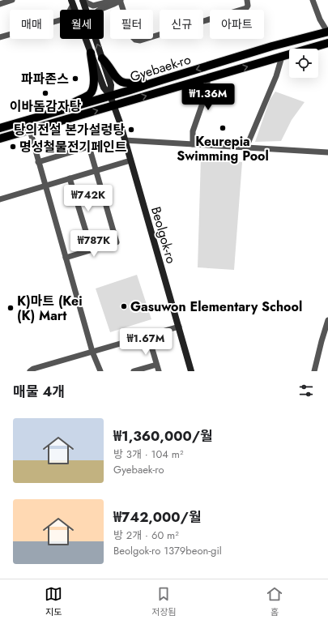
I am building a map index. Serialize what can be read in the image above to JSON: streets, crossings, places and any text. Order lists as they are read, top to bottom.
{
  "streets": {
    "main road": ["Gyebaek-ro"],
    "street": ["Beolgok-ro"]
  },
  "crossings": [
    ["Gyebaek-ro", "Beolgok-ro"]
  ],
  "places": [
    "파파존스",
    "이바돔감자탕",
    "Keurepia Swimming Pool",
    "탕의전설 본가설렁탕",
    "명성철물전기페인트",
    "Gasuwon Elementary School",
    "K)마트 (Kei (K) Mart"
  ],
  "page": {
    "chip": [
      "매매",
      "월세",
      "필터",
      "신규",
      "아파트"
    ],
    "price": [
      "₩1.36M",
      "₩742K",
      "₩787K",
      "₩1.67M"
    ],
    "heading": "매물 4개",
    "list": [
      {
        "name": "₩1,360,000/월",
        "note": "방 3개 · 104 m² · Gyebaek-ro"
      },
      {
        "name": "₩742,000/월",
        "note": "방 2개 · 60 m² · Beolgok-ro 1379beon-gil"
      }
    ],
    "tabs": ["지도", "저장됨", "홈"]
  }
}
